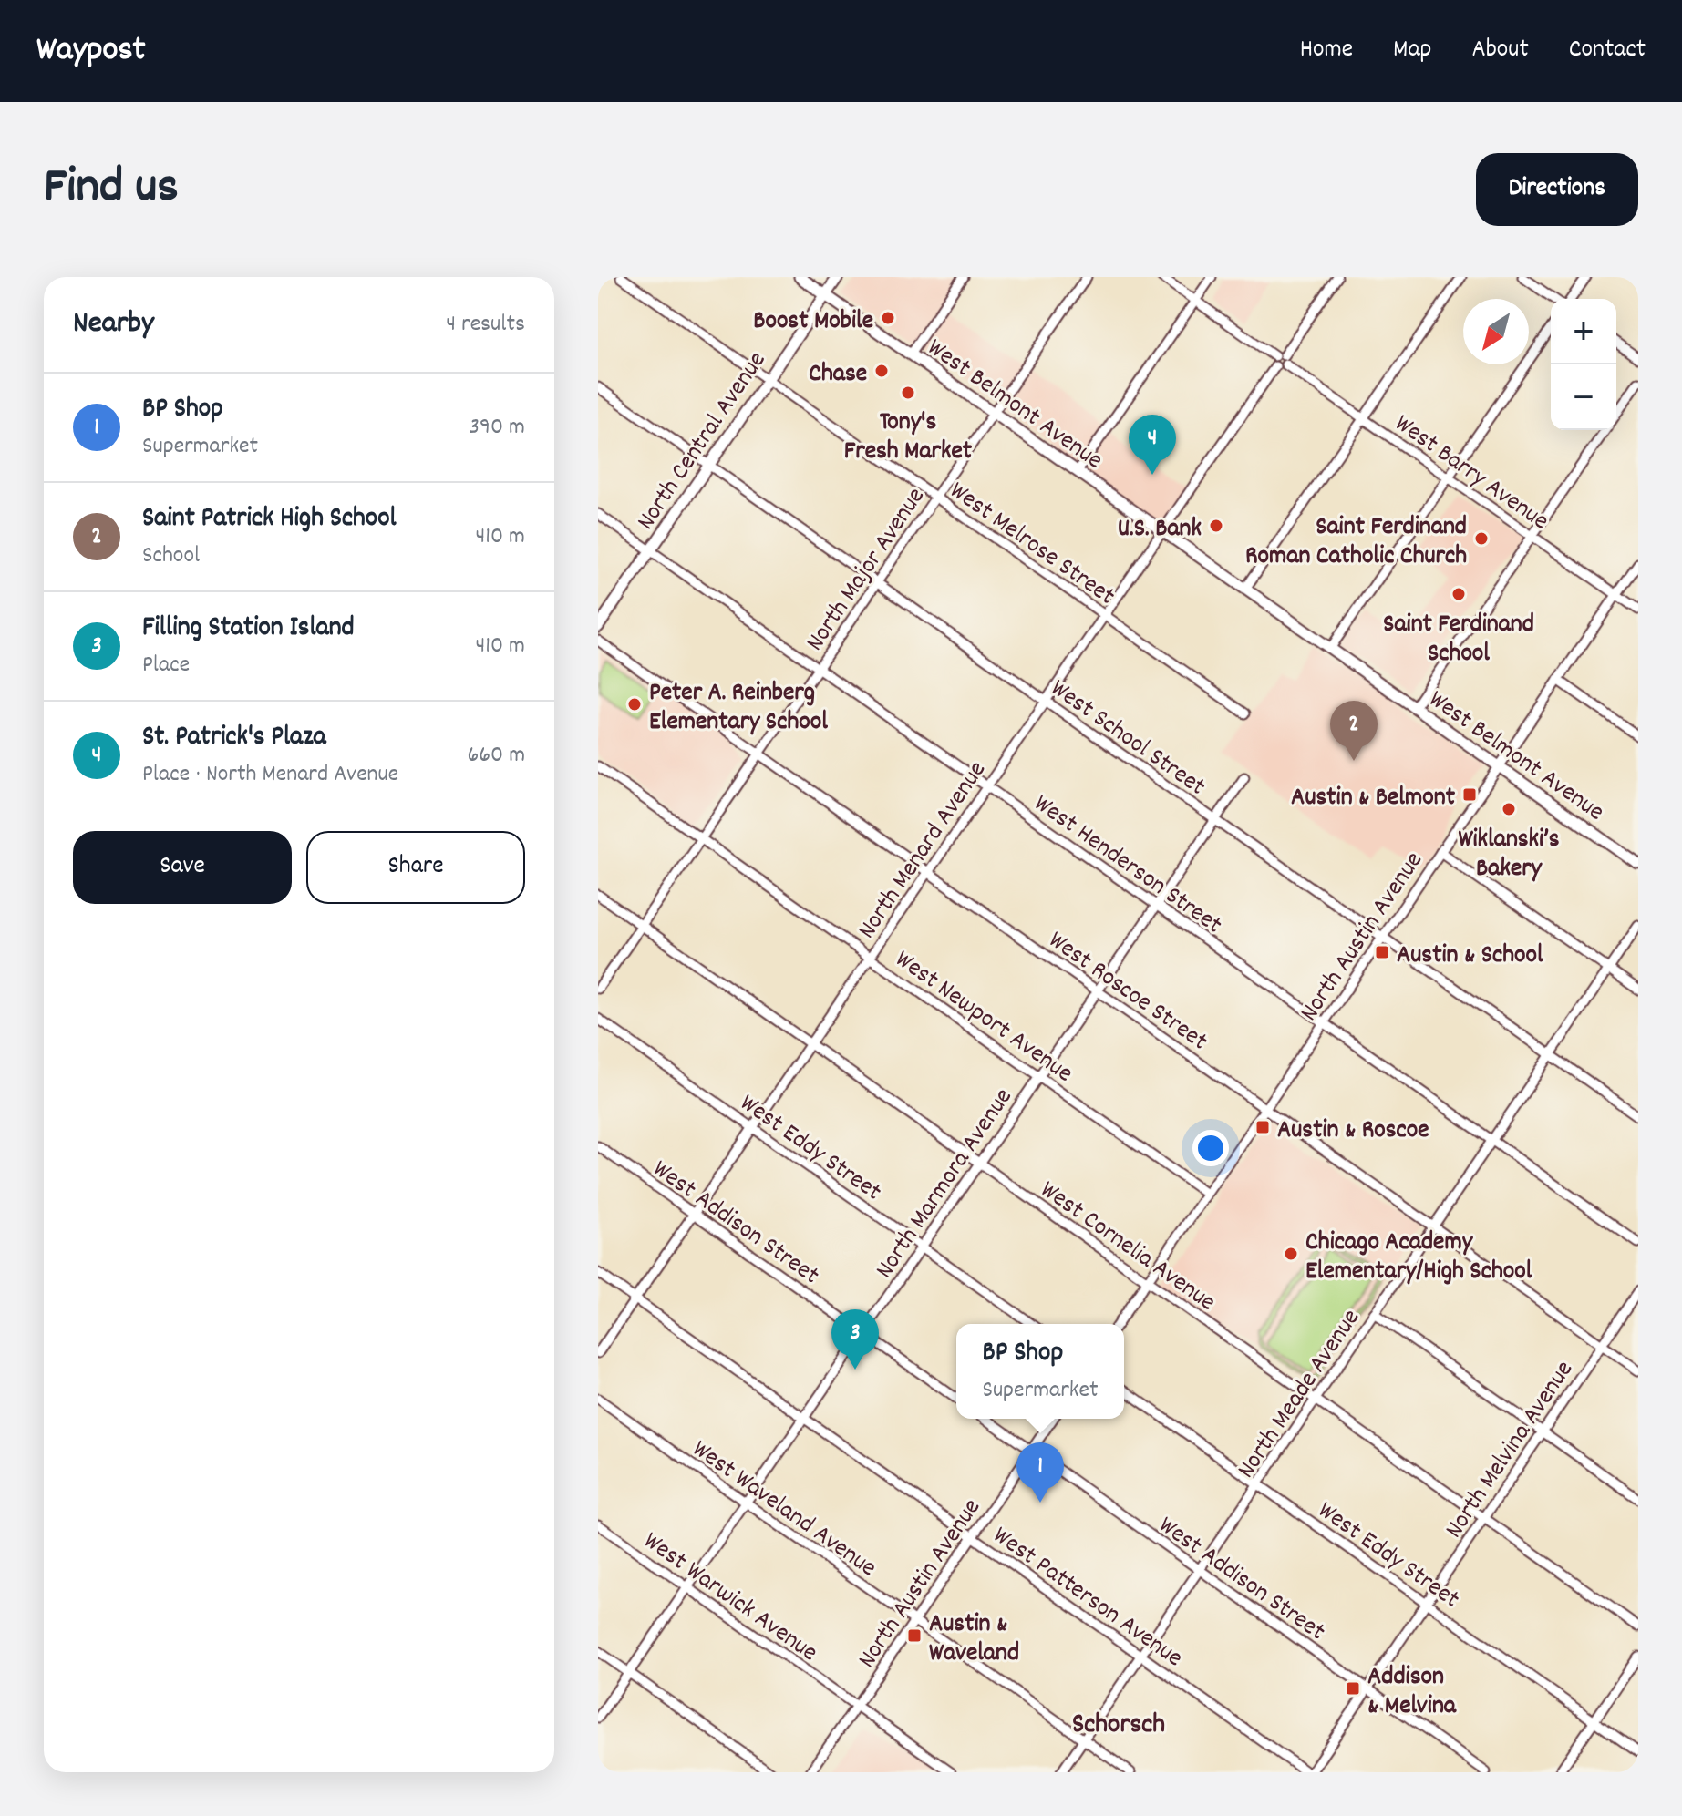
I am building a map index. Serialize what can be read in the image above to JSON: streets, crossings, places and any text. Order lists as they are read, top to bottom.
{
  "streets": {
    "main road": ["West Belmont Avenue", "North Central Avenue"],
    "street": [
      "West Barry Avenue",
      "West Melrose Street",
      "North Major Avenue",
      "West School Street",
      "North Menard Avenue",
      "West Henderson Street",
      "North Austin Avenue",
      "West Roscoe Street",
      "West Newport Avenue",
      "West Eddy Street",
      "North Marmora Avenue",
      "West Addison Street",
      "West Cornelia Avenue",
      "North Meade Avenue",
      "North Melvina Avenue",
      "West Waveland Avenue",
      "West Warwick Avenue",
      "West Patterson Avenue"
    ]
  },
  "crossings": [
    ["West Belmont Avenue", "North Central Avenue"],
    ["West Belmont Avenue", "North Major Avenue"],
    ["West Belmont Avenue", "North Menard Avenue"],
    ["West Belmont Avenue", "North Austin Avenue"],
    ["North Central Avenue", "West Melrose Street"],
    ["North Central Avenue", "West School Street"],
    ["North Central Avenue", "West Henderson Street"],
    ["West Barry Avenue", "North Menard Avenue"],
    ["West Barry Avenue", "North Austin Avenue"],
    ["West Melrose Street", "North Major Avenue"],
    ["West Melrose Street", "North Menard Avenue"],
    ["North Major Avenue", "West School Street"],
    ["North Major Avenue", "West Henderson Street"],
    ["North Major Avenue", "West Roscoe Street"],
    ["North Major Avenue", "West Newport Avenue"],
    ["North Major Avenue", "West Cornelia Avenue"],
    ["West School Street", "North Menard Avenue"],
    ["West School Street", "North Austin Avenue"],
    ["West School Street", "North Marmora Avenue"],
    ["West School Street", "North Meade Avenue"],
    ["North Menard Avenue", "West Henderson Street"],
    ["North Menard Avenue", "West Roscoe Street"],
    ["North Menard Avenue", "West Newport Avenue"],
    ["North Menard Avenue", "West Eddy Street"],
    ["North Menard Avenue", "West Addison Street"],
    ["North Menard Avenue", "West Cornelia Avenue"],
    ["North Menard Avenue", "West Patterson Avenue"],
    ["West Henderson Street", "North Austin Avenue"],
    ["West Henderson Street", "North Marmora Avenue"],
    ["West Henderson Street", "North Meade Avenue"],
    ["North Austin Avenue", "West Roscoe Street"],
    ["North Austin Avenue", "West Newport Avenue"],
    ["North Austin Avenue", "West Addison Street"],
    ["North Austin Avenue", "West Cornelia Avenue"],
    ["North Austin Avenue", "West Waveland Avenue"],
    ["North Austin Avenue", "West Warwick Avenue"],
    ["North Austin Avenue", "West Patterson Avenue"],
    ["West Roscoe Street", "North Marmora Avenue"],
    ["West Roscoe Street", "North Meade Avenue"],
    ["West Roscoe Street", "North Melvina Avenue"],
    ["West Newport Avenue", "North Marmora Avenue"],
    ["West Eddy Street", "North Marmora Avenue"],
    ["West Eddy Street", "North Meade Avenue"],
    ["West Eddy Street", "North Melvina Avenue"],
    ["North Marmora Avenue", "West Addison Street"],
    ["North Marmora Avenue", "West Cornelia Avenue"],
    ["North Marmora Avenue", "West Waveland Avenue"],
    ["North Marmora Avenue", "West Warwick Avenue"],
    ["North Marmora Avenue", "West Patterson Avenue"],
    ["West Addison Street", "North Meade Avenue"],
    ["West Addison Street", "North Melvina Avenue"],
    ["West Cornelia Avenue", "North Meade Avenue"],
    ["West Cornelia Avenue", "North Melvina Avenue"],
    ["North Meade Avenue", "West Waveland Avenue"],
    ["North Meade Avenue", "West Patterson Avenue"],
    ["North Melvina Avenue", "West Patterson Avenue"]
  ],
  "districts": ["Schorsch"],
  "places": {
    "other": [
      "Boost Mobile",
      "Chase",
      "Tony's Fresh Market",
      "U.S. Bank",
      "Saint Ferdinand Roman Catholic Church",
      "Saint Ferdinand School",
      "Peter A. Reinberg Elementary School",
      "Wiklanski’s Bakery",
      "Chicago Academy Elementary/High School"
    ],
    "transit": [
      "Austin & Belmont",
      "Austin & School",
      "Austin & Roscoe",
      "Austin & Waveland",
      "Addison & Melvina"
    ]
  },
  "north": "bottom left",
  "page": {
    "header": "Waypost",
    "nav": [
      "Home",
      "Map",
      "About",
      "Contact"
    ],
    "title": "Find us",
    "buttons": [
      "Directions",
      ["Save", "Share"]
    ],
    "heading": ["Nearby", "4 results"],
    "map_buttons": ["+", "−"],
    "list": [
      {
        "mark": "1",
        "name": "BP Shop",
        "note": "Supermarket",
        "value": "390 m"
      },
      {
        "mark": "2",
        "name": "Saint Patrick High School",
        "note": "School",
        "value": "410 m"
      },
      {
        "mark": "3",
        "name": "Filling Station Island",
        "note": "Place",
        "value": "410 m"
      },
      {
        "mark": "4",
        "name": "St. Patrick's Plaza",
        "note": "Place · North Menard Avenue",
        "value": "660 m"
      }
    ],
    "pins": [
      "4",
      "2",
      "3",
      "1"
    ],
    "popup": ["BP Shop", "Supermarket"]
  }
}
